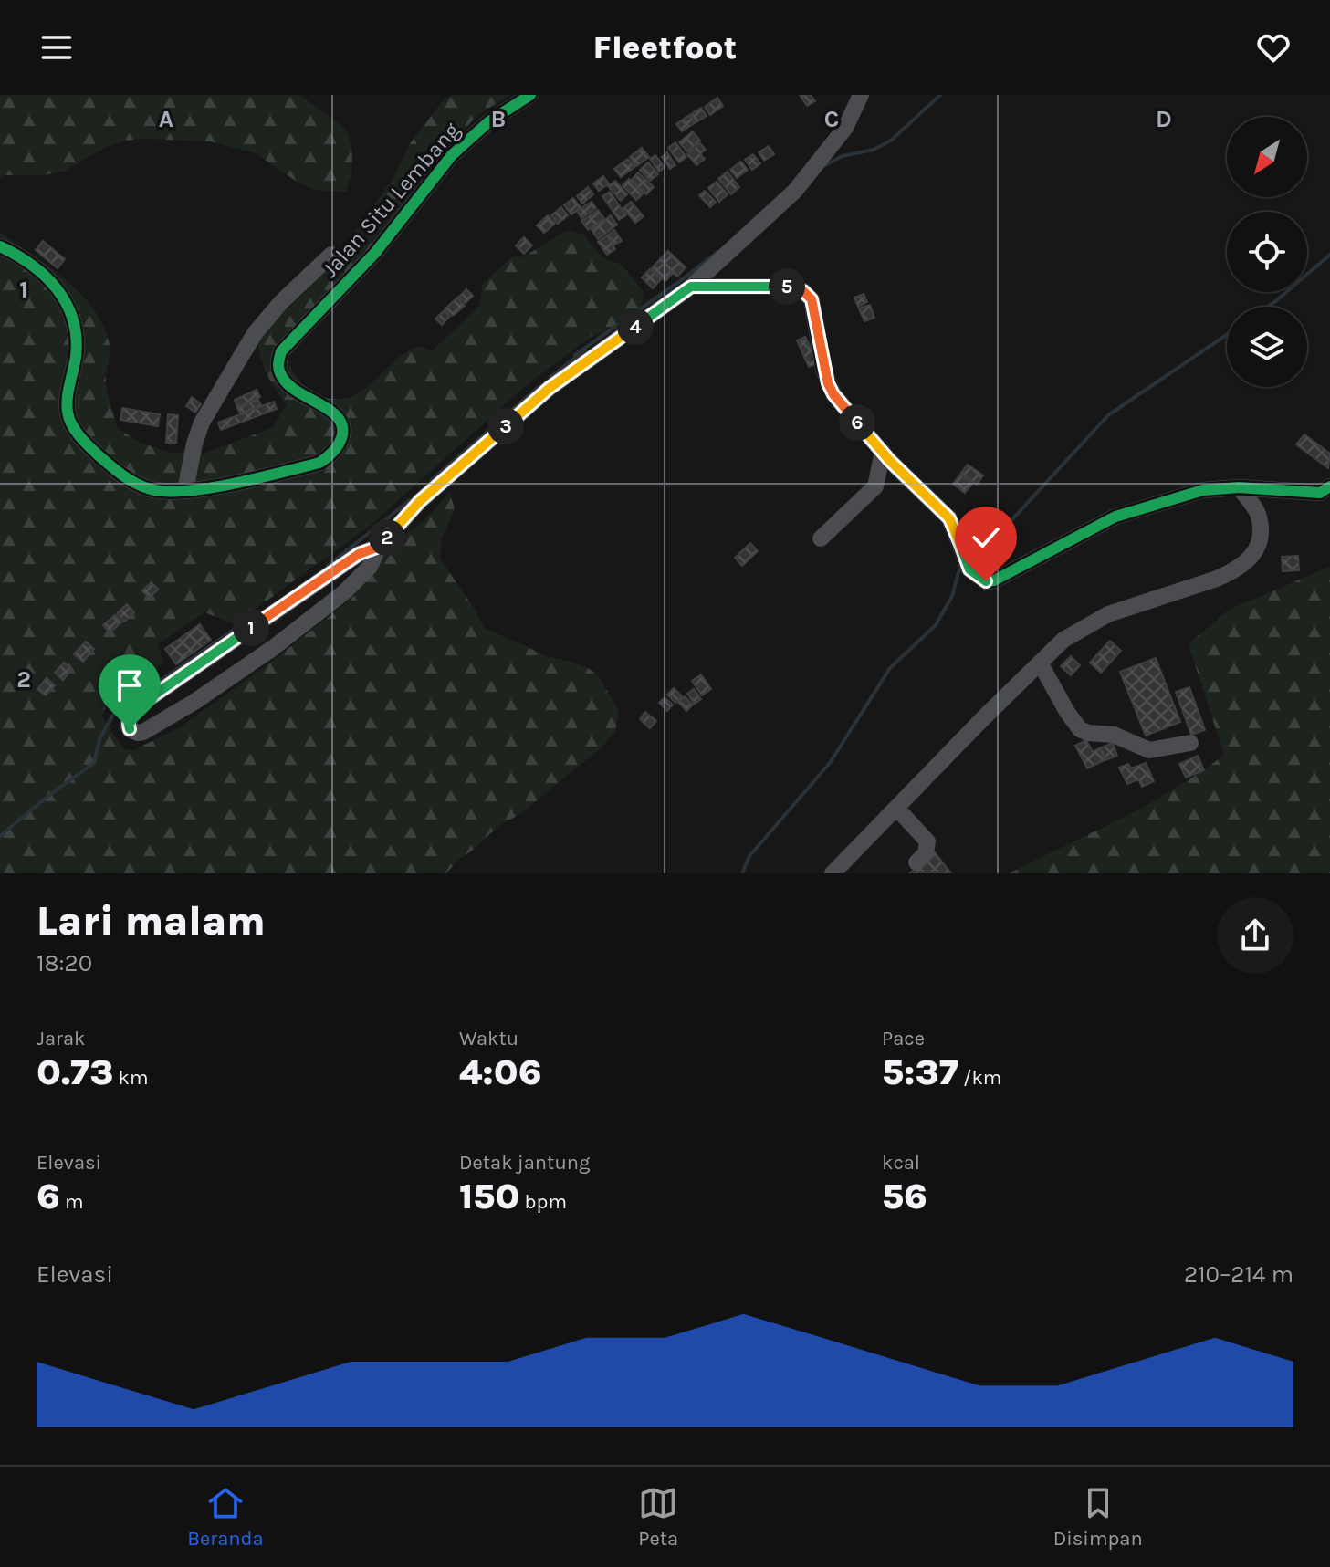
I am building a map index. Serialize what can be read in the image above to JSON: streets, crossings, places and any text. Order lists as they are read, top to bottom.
{
  "streets": {
    "street": ["Jalan Situ Lembang"]
  },
  "north": "bottom left",
  "page": {
    "header": "Fleetfoot",
    "pins": [
      "5",
      "4",
      "6",
      "3",
      "2",
      "1"
    ],
    "heading": ["Lari malam", "18:20"],
    "stats": [
      ["Jarak", "0.73 km"],
      ["Waktu", "4:06"],
      ["Pace", "5:37 /km"],
      ["Elevasi", "6 m"],
      ["Detak jantung", "150 bpm"],
      ["kcal", "56"]
    ],
    "chart": ["Elevasi", "210–214 m"],
    "tabs": ["Beranda", "Peta", "Disimpan"]
  },
  "grid": {
    "columns": [
      "A",
      "B",
      "C",
      "D"
    ],
    "rows": ["1", "2"]
  }
}
